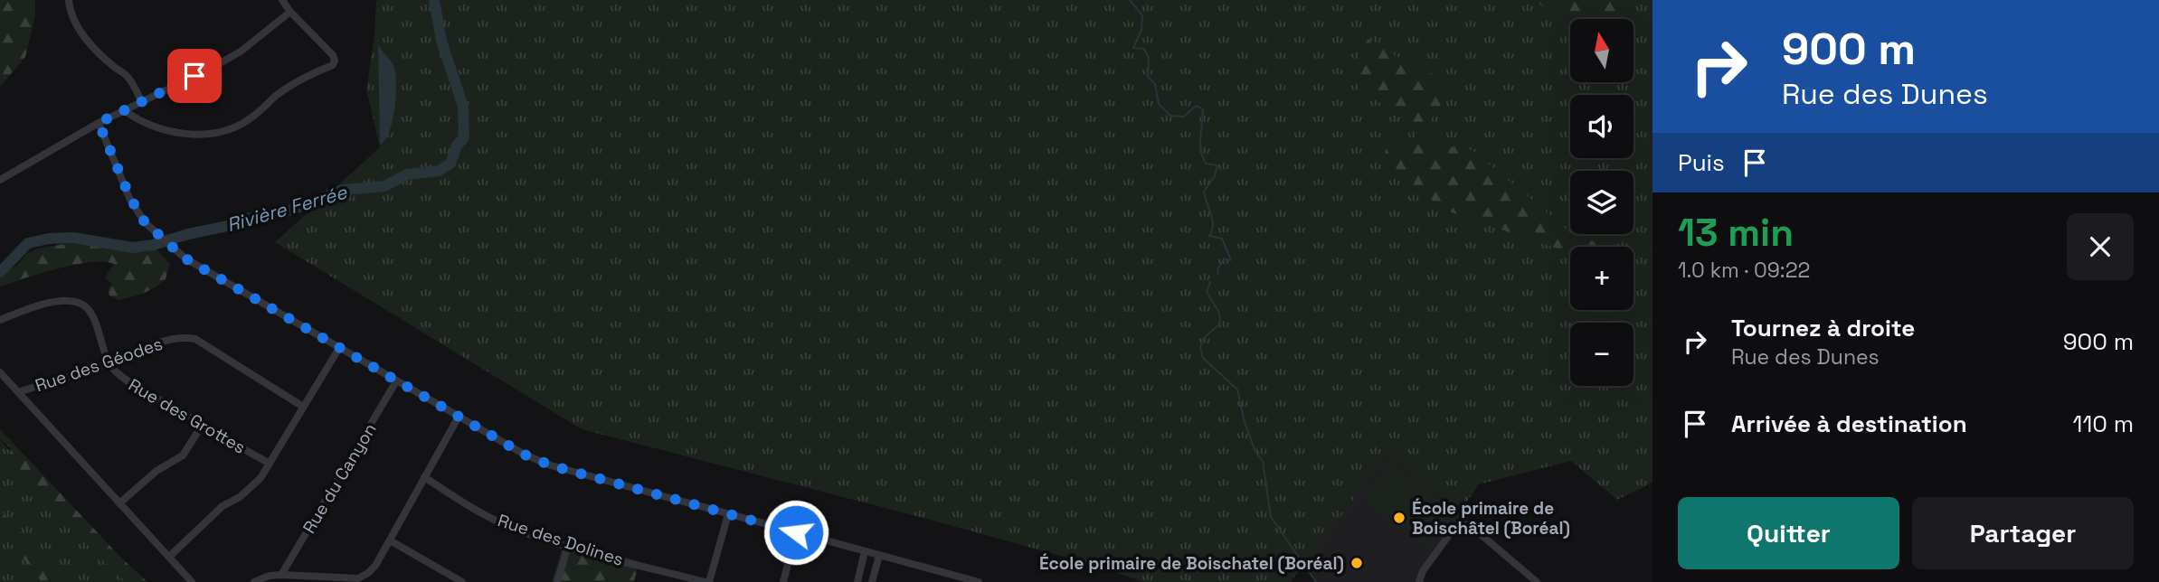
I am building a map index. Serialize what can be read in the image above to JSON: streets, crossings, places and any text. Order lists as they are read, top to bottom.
{
  "streets": {
    "street": [
      "Rue des Géodes",
      "Rue des Grottes",
      "Rue du Canyon",
      "Rue des Dolines"
    ]
  },
  "crossings": [
    ["Rue des Géodes", "Rue des Grottes"]
  ],
  "water": ["Rivière Ferrée"],
  "places": ["École primaire de Boischâtel (Boréal)", "École primaire de Boischatel (Boréal)"],
  "north": "top",
  "page": {
    "turn": ["900 m", "Rue des Dunes"],
    "map_buttons": ["+", "−"],
    "then": "Puis",
    "heading": ["13 min", "1.0 km · 09:22"],
    "list": [
      {
        "name": "Tournez à droite",
        "note": "Rue des Dunes",
        "value": "900 m"
      },
      {
        "name": "Arrivée à destination",
        "value": "110 m"
      }
    ],
    "buttons": ["Quitter", "Partager"]
  }
}
